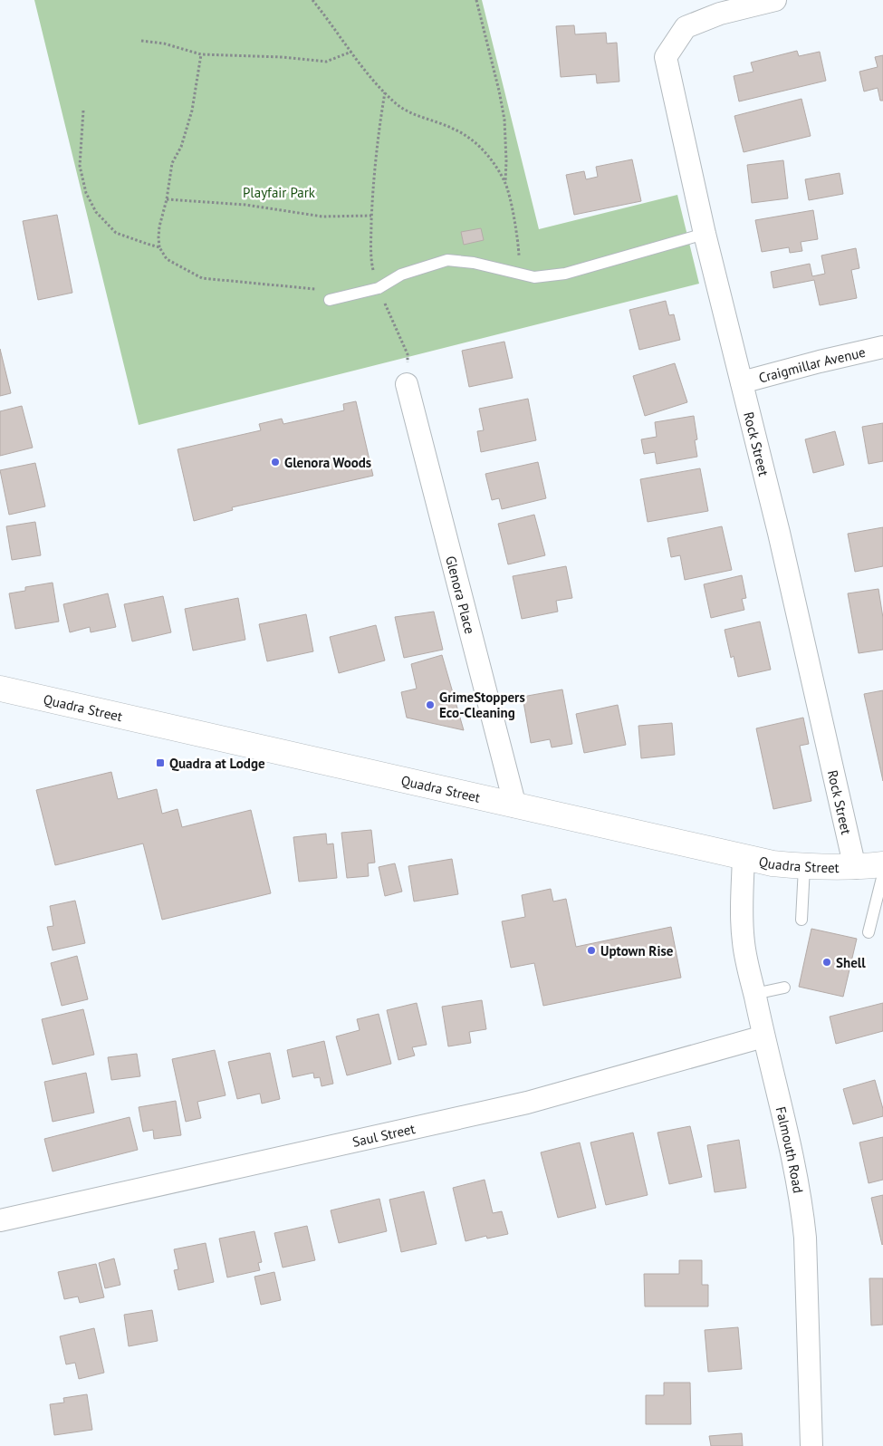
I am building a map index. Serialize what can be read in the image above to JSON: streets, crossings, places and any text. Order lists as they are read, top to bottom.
{
  "streets": {
    "main road": ["Quadra Street"],
    "street": [
      "Craigmillar Avenue",
      "Rock Street",
      "Glenora Place",
      "Saul Street",
      "Falmouth Road"
    ]
  },
  "crossings": [
    ["Craigmillar Avenue", "Rock Street"],
    ["Rock Street", "Quadra Street"],
    ["Glenora Place", "Quadra Street"],
    ["Quadra Street", "Falmouth Road"],
    ["Saul Street", "Falmouth Road"]
  ],
  "parks": ["Playfair Park"],
  "places": {
    "other": [
      "Glenora Woods",
      "GrimeStoppers Eco-Cleaning",
      "Uptown Rise",
      "Shell"
    ],
    "transit": ["Quadra at Lodge"]
  }
}
